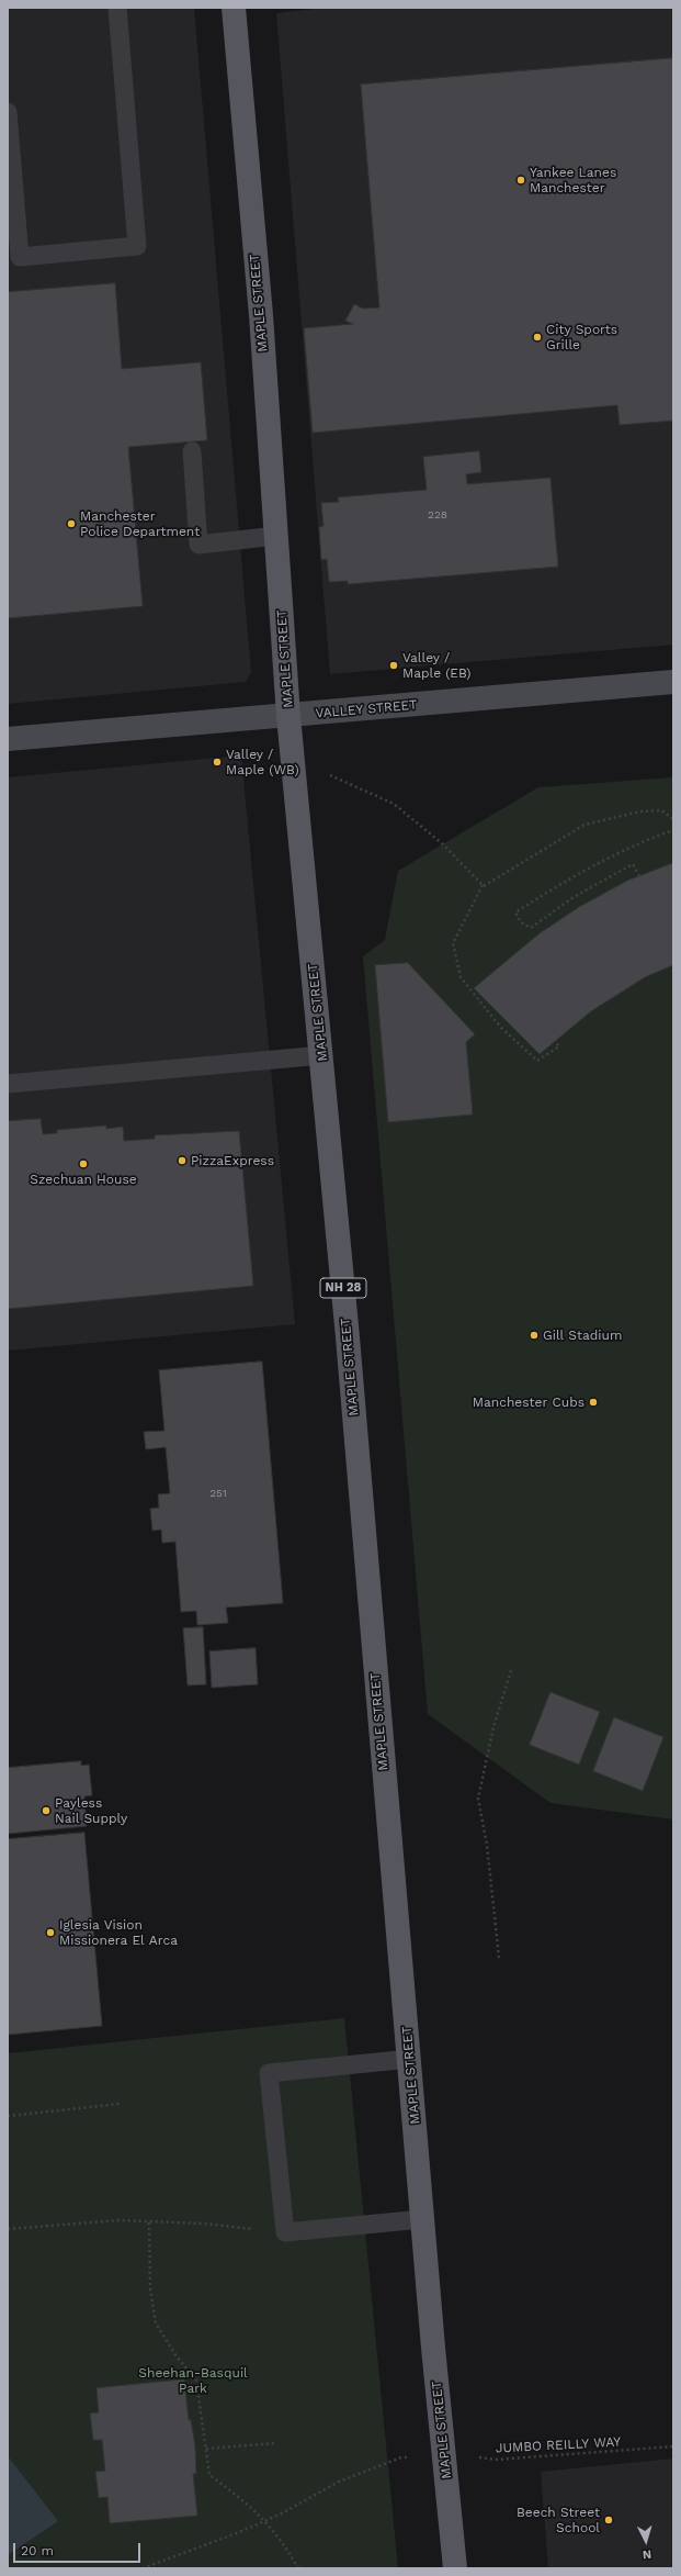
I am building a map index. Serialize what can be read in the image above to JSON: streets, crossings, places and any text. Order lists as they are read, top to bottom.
{
  "streets": {
    "main road": ["MAPLE STREET", "VALLEY STREET", "NH 28"],
    "path": ["JUMBO REILLY WAY"]
  },
  "crossings": [
    ["MAPLE STREET", "VALLEY STREET"],
    ["MAPLE STREET", "JUMBO REILLY WAY"]
  ],
  "parks": ["Sheehan-Basquil Park"],
  "places": [
    "Yankee Lanes Manchester",
    "City Sports Grille",
    "Manchester Police Department",
    "Valley / Maple (EB)",
    "Valley / Maple (WB)",
    "PizzaExpress",
    "Szechuan House",
    "Gill Stadium",
    "Manchester Cubs",
    "Payless Nail Supply",
    "Iglesia Vision Missionera El Arca",
    "Beech Street School"
  ],
  "house_numbers": ["228", "251"],
  "scale_bar": "20 m",
  "north": "bottom"
}
